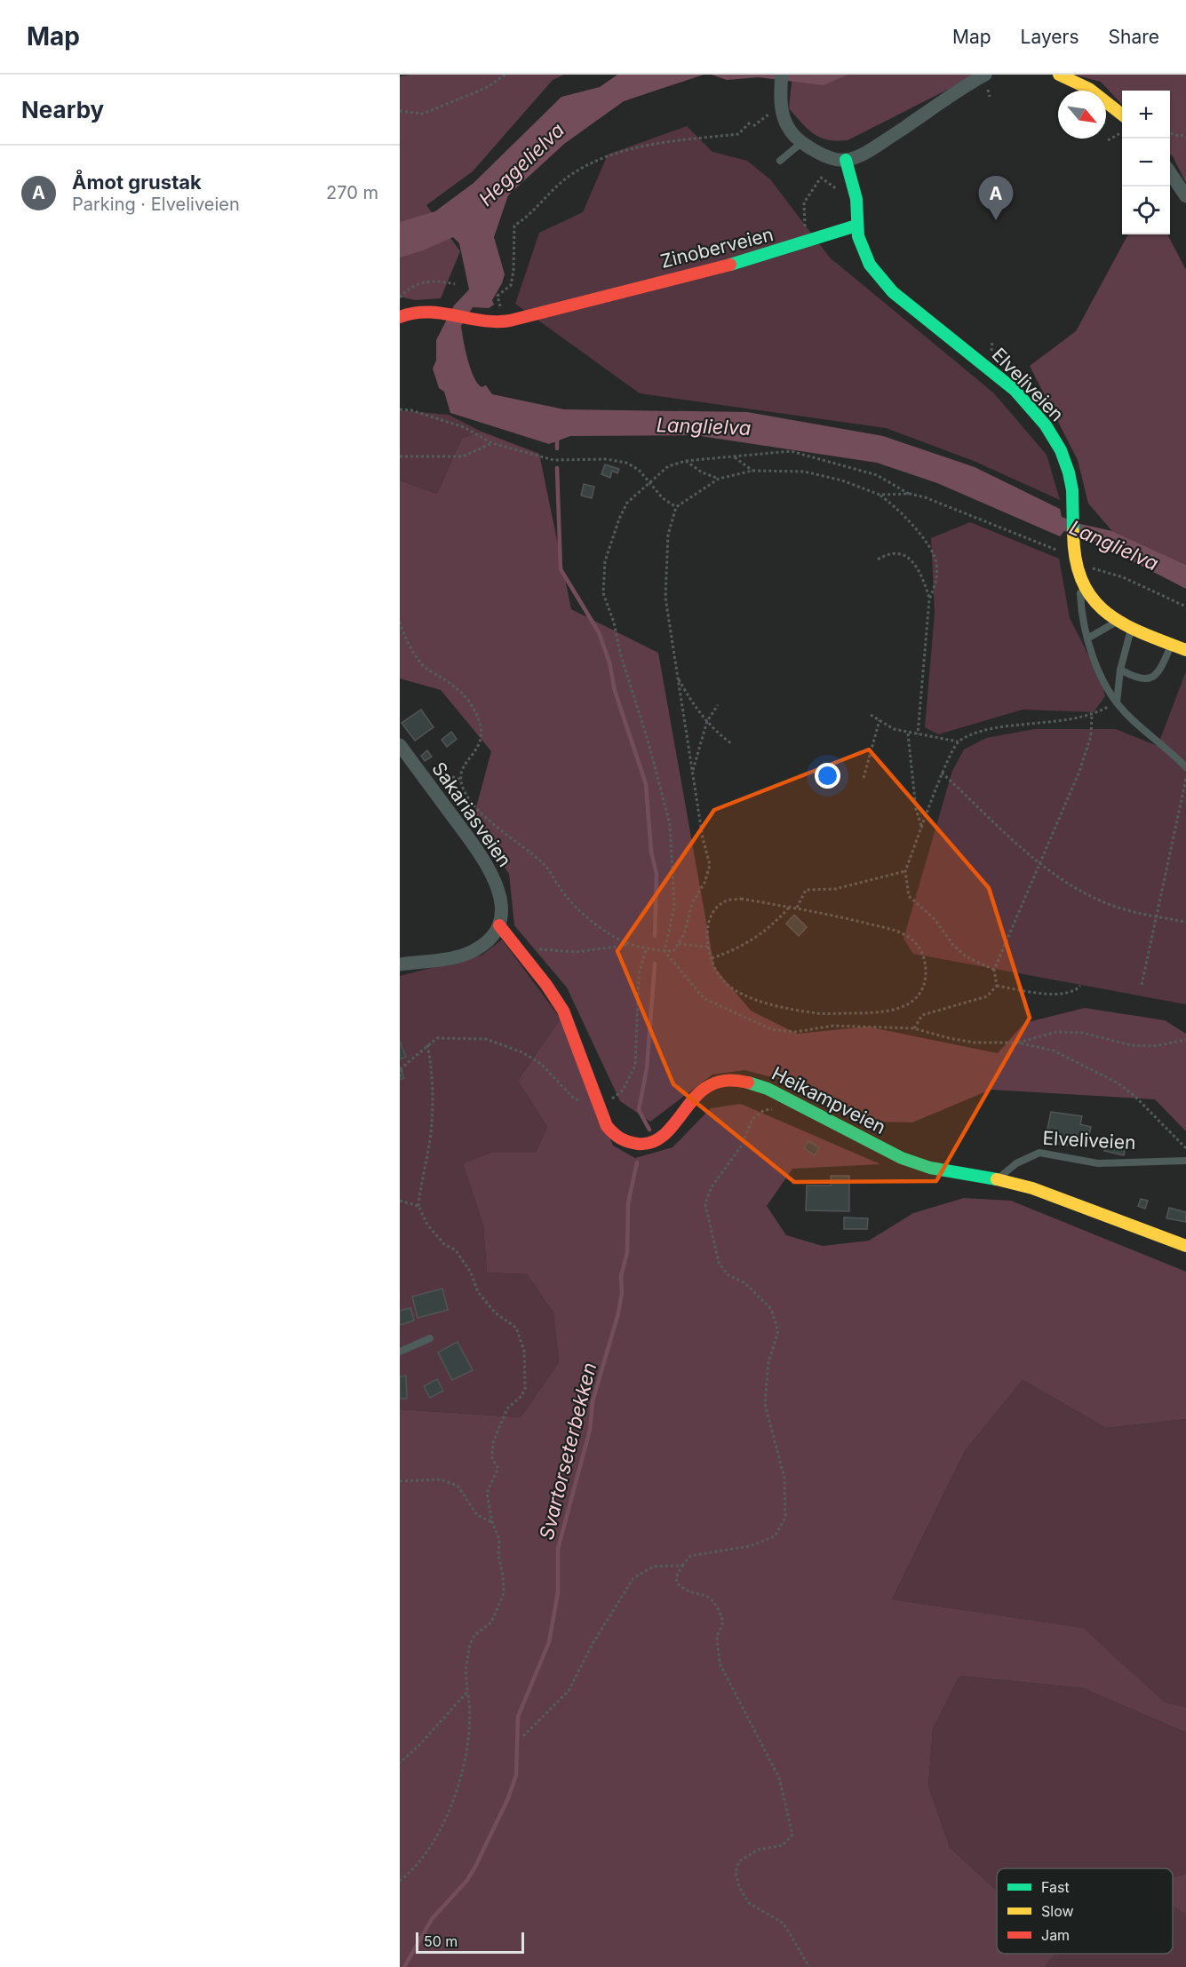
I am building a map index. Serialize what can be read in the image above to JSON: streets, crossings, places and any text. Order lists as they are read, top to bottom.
{
  "streets": {
    "street": [
      "Zinoberveien",
      "Elveliveien",
      "Sakariasveien",
      "Heikampveien"
    ]
  },
  "crossings": [
    ["Zinoberveien", "Elveliveien"],
    ["Elveliveien", "Heikampveien"],
    ["Sakariasveien", "Heikampveien"]
  ],
  "water": ["Heggelielva", "Langlielva", "Svartorseterbekken"],
  "legend": ["Fast", "Slow", "Jam"],
  "scale_bar": "50 m",
  "north": "bottom right",
  "page": {
    "header": "Map",
    "nav": ["Map", "Layers", "Share"],
    "heading": "Nearby",
    "map_buttons": ["+", "−"],
    "list": [
      {
        "mark": "A",
        "name": "Åmot grustak",
        "note": "Parking · Elveliveien",
        "value": "270 m"
      }
    ],
    "pins": "A",
    "scale": "50 m"
  }
}
